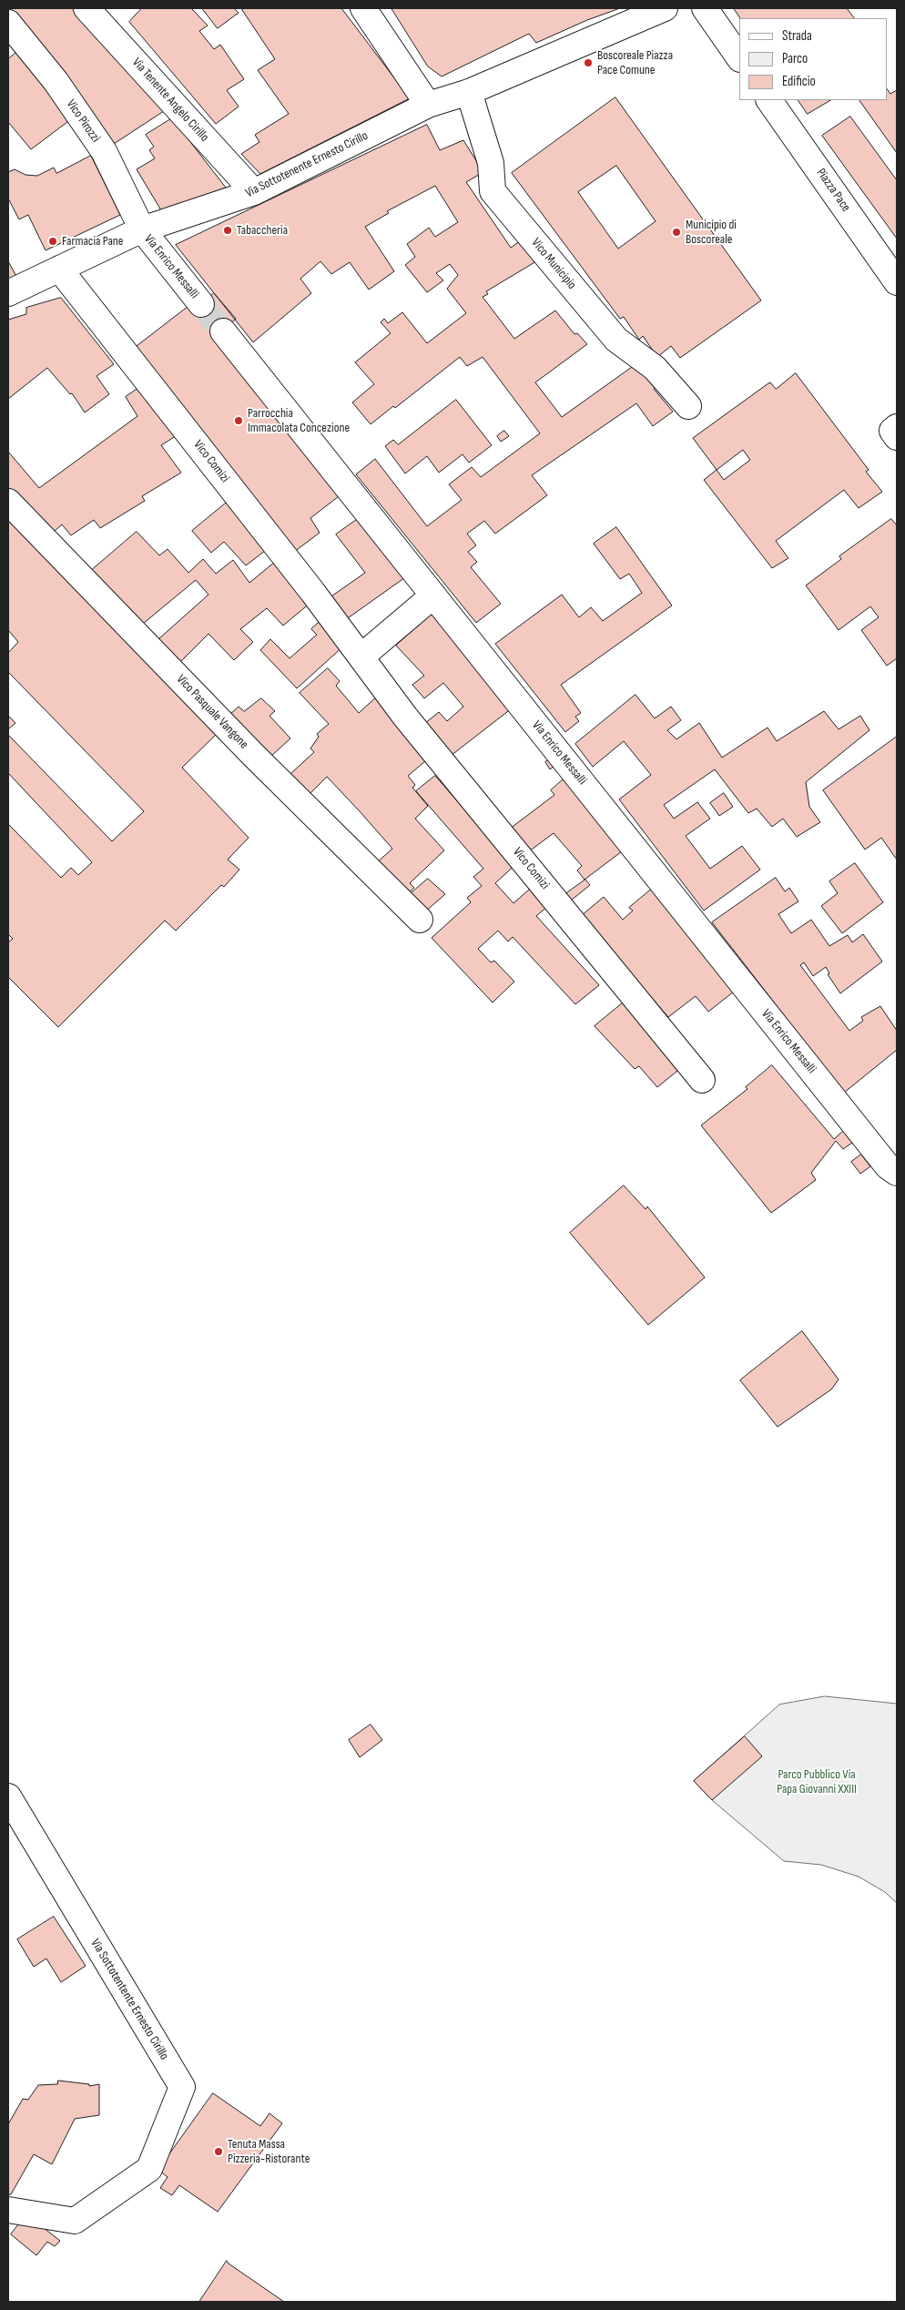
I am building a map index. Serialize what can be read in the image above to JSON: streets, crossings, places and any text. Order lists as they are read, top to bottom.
{
  "streets": {
    "street": [
      "Via Tenente Angelo Cirillo",
      "Vico Pirozzi",
      "Via Sottotenente Ernesto Cirillo",
      "Piazza Pace",
      "Vico Municipio",
      "Via Enrico Messalli",
      "Vico Comizi",
      "Vico Pasquale Vangone",
      "Via Sottotentente Ernesto Cirillo"
    ]
  },
  "crossings": [
    ["Via Tenente Angelo Cirillo", "Via Sottotenente Ernesto Cirillo"],
    ["Vico Pirozzi", "Via Sottotenente Ernesto Cirillo"],
    ["Vico Pirozzi", "Via Enrico Messalli"],
    ["Via Sottotenente Ernesto Cirillo", "Vico Municipio"],
    ["Via Sottotenente Ernesto Cirillo", "Via Enrico Messalli"],
    ["Via Sottotenente Ernesto Cirillo", "Vico Comizi"]
  ],
  "parks": ["Parco Pubblico Via Papa Giovanni XXIII"],
  "places": [
    "Boscoreale Piazza Pace Comune",
    "Tabaccheria",
    "Municipio di Boscoreale",
    "Farmacia Pane",
    "Parrocchia Immacolata Concezione",
    "Tenuta Massa Pizzeria-Ristorante"
  ],
  "legend": ["Strada", "Parco", "Edificio"]
}
